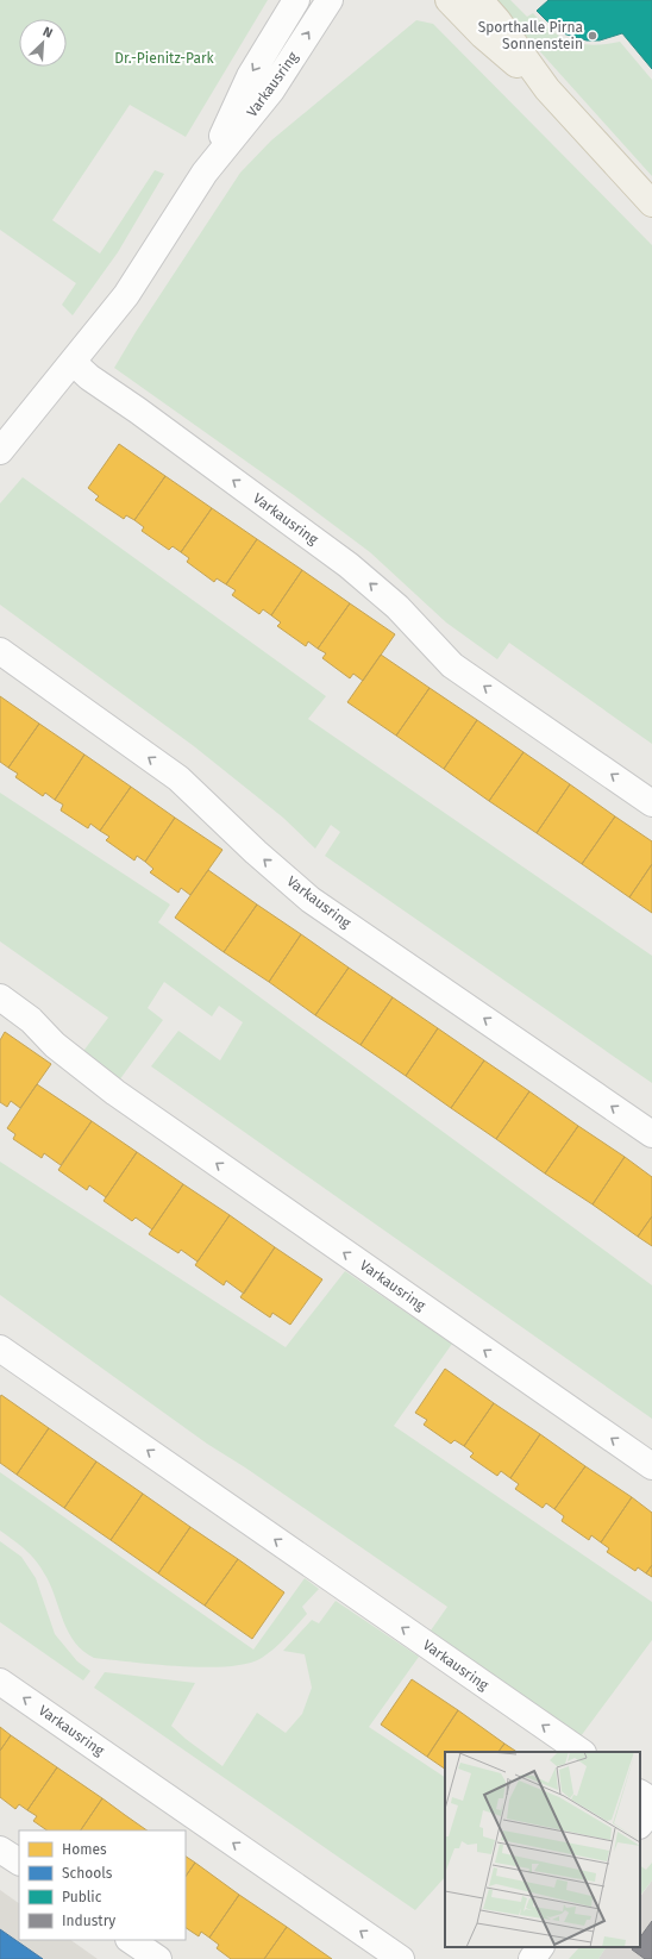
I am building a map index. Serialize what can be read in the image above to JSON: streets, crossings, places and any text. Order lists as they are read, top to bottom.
{
  "streets": {
    "street": ["Varkausring"]
  },
  "one_way": ["Varkausring"],
  "parks": ["Dr.-Pienitz-Park"],
  "places": ["Sporthalle Pirna Sonnenstein"],
  "legend": [
    "Homes",
    "Schools",
    "Public",
    "Industry"
  ],
  "north": "top right"
}
